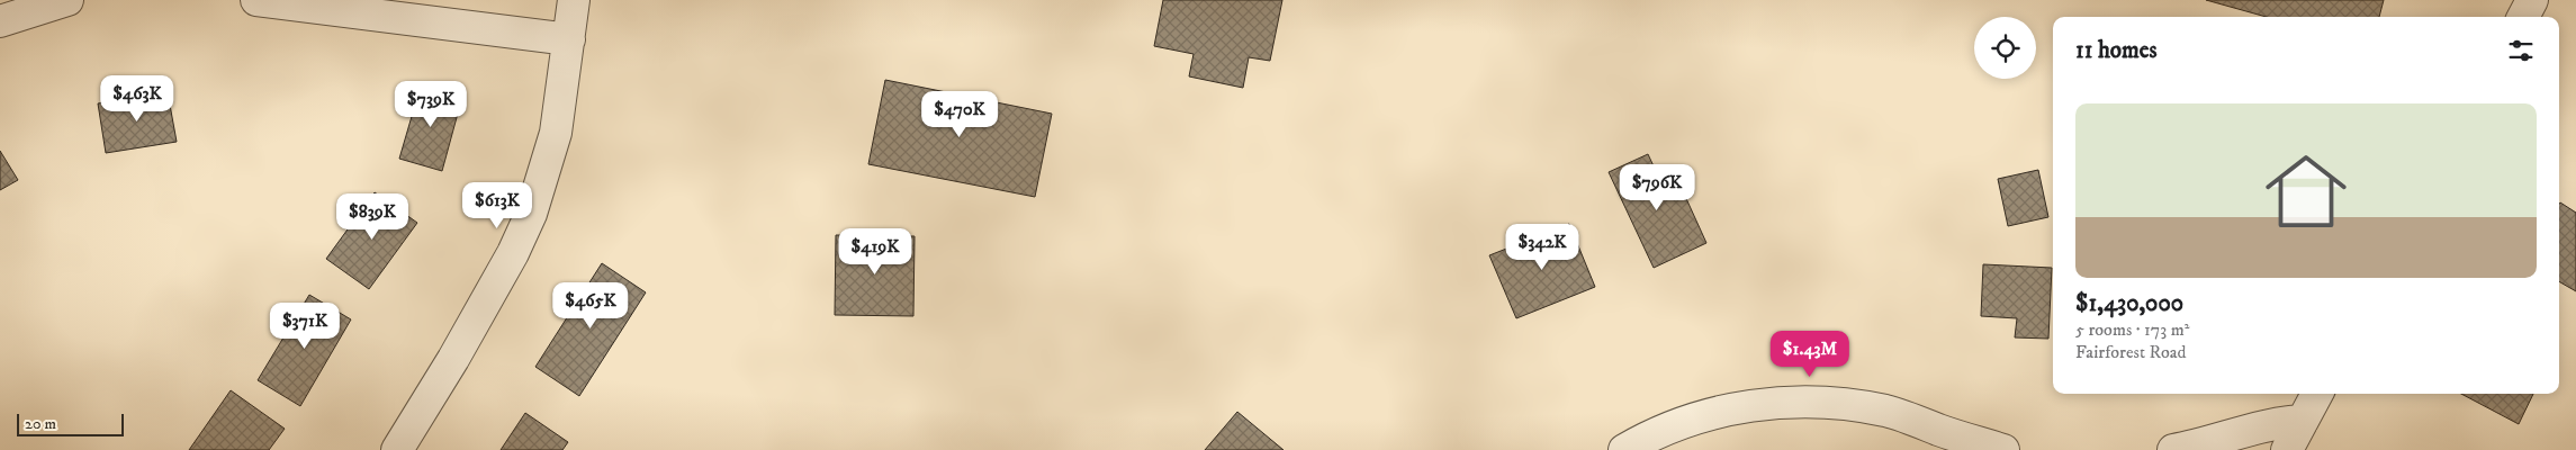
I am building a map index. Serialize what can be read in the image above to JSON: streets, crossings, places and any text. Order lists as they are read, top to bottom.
{
  "scale_bar": "20 m",
  "page": {
    "heading": "11 homes",
    "price": [
      "$463K",
      "$739K",
      "$470K",
      "$796K",
      "$613K",
      "$839K",
      "$342K",
      "$419K",
      "$465K",
      "$371K",
      "$1.43M"
    ],
    "list": [
      {
        "name": "$1,430,000",
        "note": "5 rooms · 173 m² · Fairforest Road"
      }
    ],
    "scale": "20 m"
  }
}
